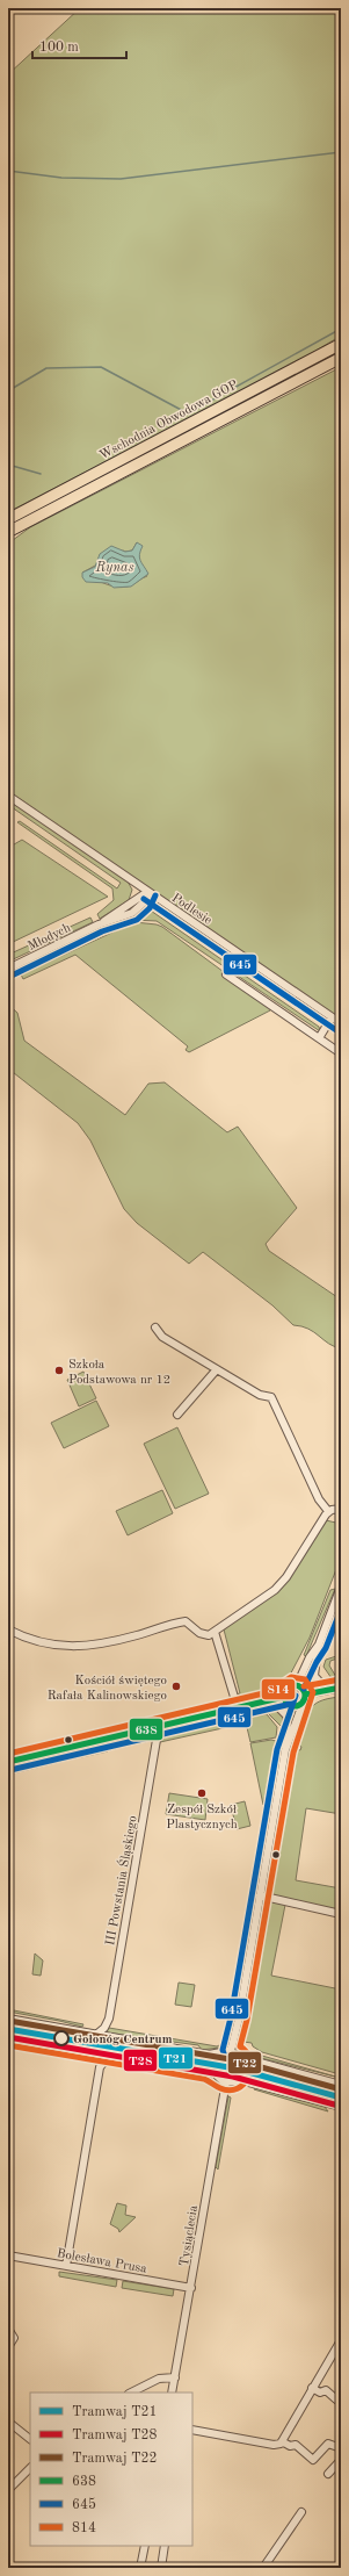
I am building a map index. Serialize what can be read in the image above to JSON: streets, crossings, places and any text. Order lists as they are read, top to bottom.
{
  "streets": {
    "highway": ["Wschodnia Obwodowa GOP"],
    "street": [
      "Podlesie",
      "Młodych",
      "III Powstania Śląskiego",
      "Tysiąclecia",
      "Bolesława Prusa"
    ]
  },
  "crossings": [
    ["Podlesie", "Młodych"],
    ["Tysiąclecia", "Bolesława Prusa"]
  ],
  "water": ["Rynas"],
  "places": [
    "Szkoła Podstawowa nr 12",
    "Kościół świętego Rafała Kalinowskiego",
    "Zespół Szkół Plastycznych",
    "Gołonóg Centrum"
  ],
  "lines": [
    "transit line 645",
    "transit line 814",
    "transit line 638",
    "tram line T22",
    "tram line T21",
    "tram line T28"
  ],
  "legend": [
    "Tramwaj T21",
    "Tramwaj T28",
    "Tramwaj T22",
    "638",
    "645",
    "814"
  ],
  "scale_bar": "100 m"
}
